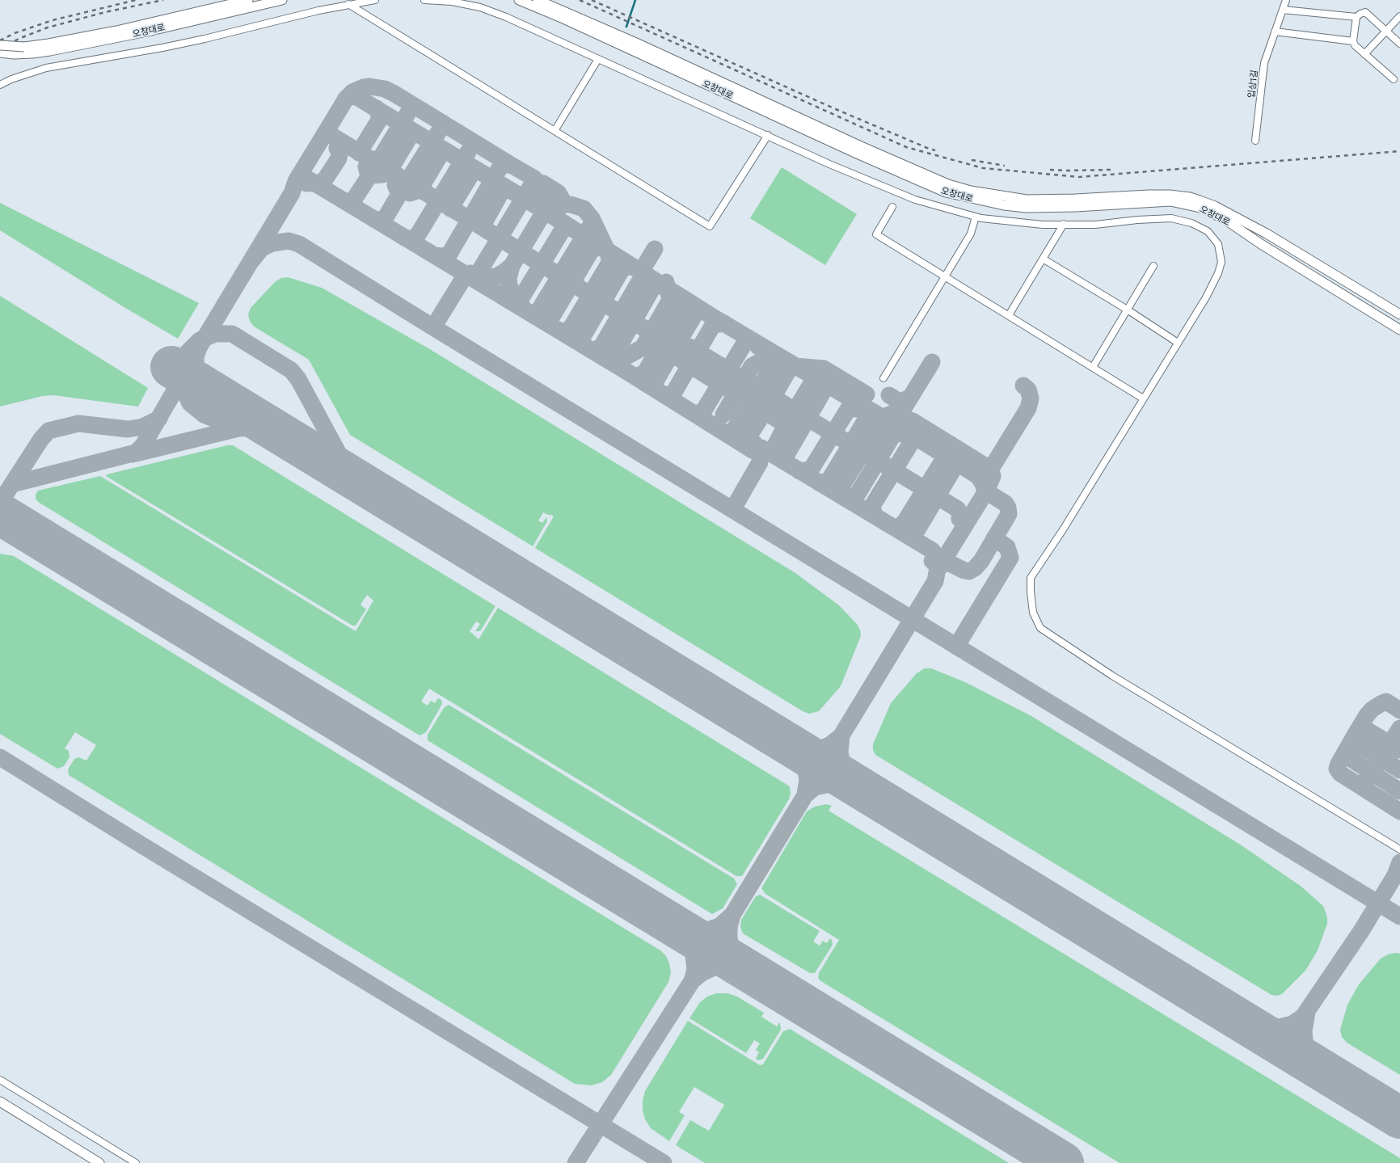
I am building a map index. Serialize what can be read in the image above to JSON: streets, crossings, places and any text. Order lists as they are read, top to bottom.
{
  "streets": {
    "main road": ["오창대로"],
    "street": ["입상1길"]
  }
}
